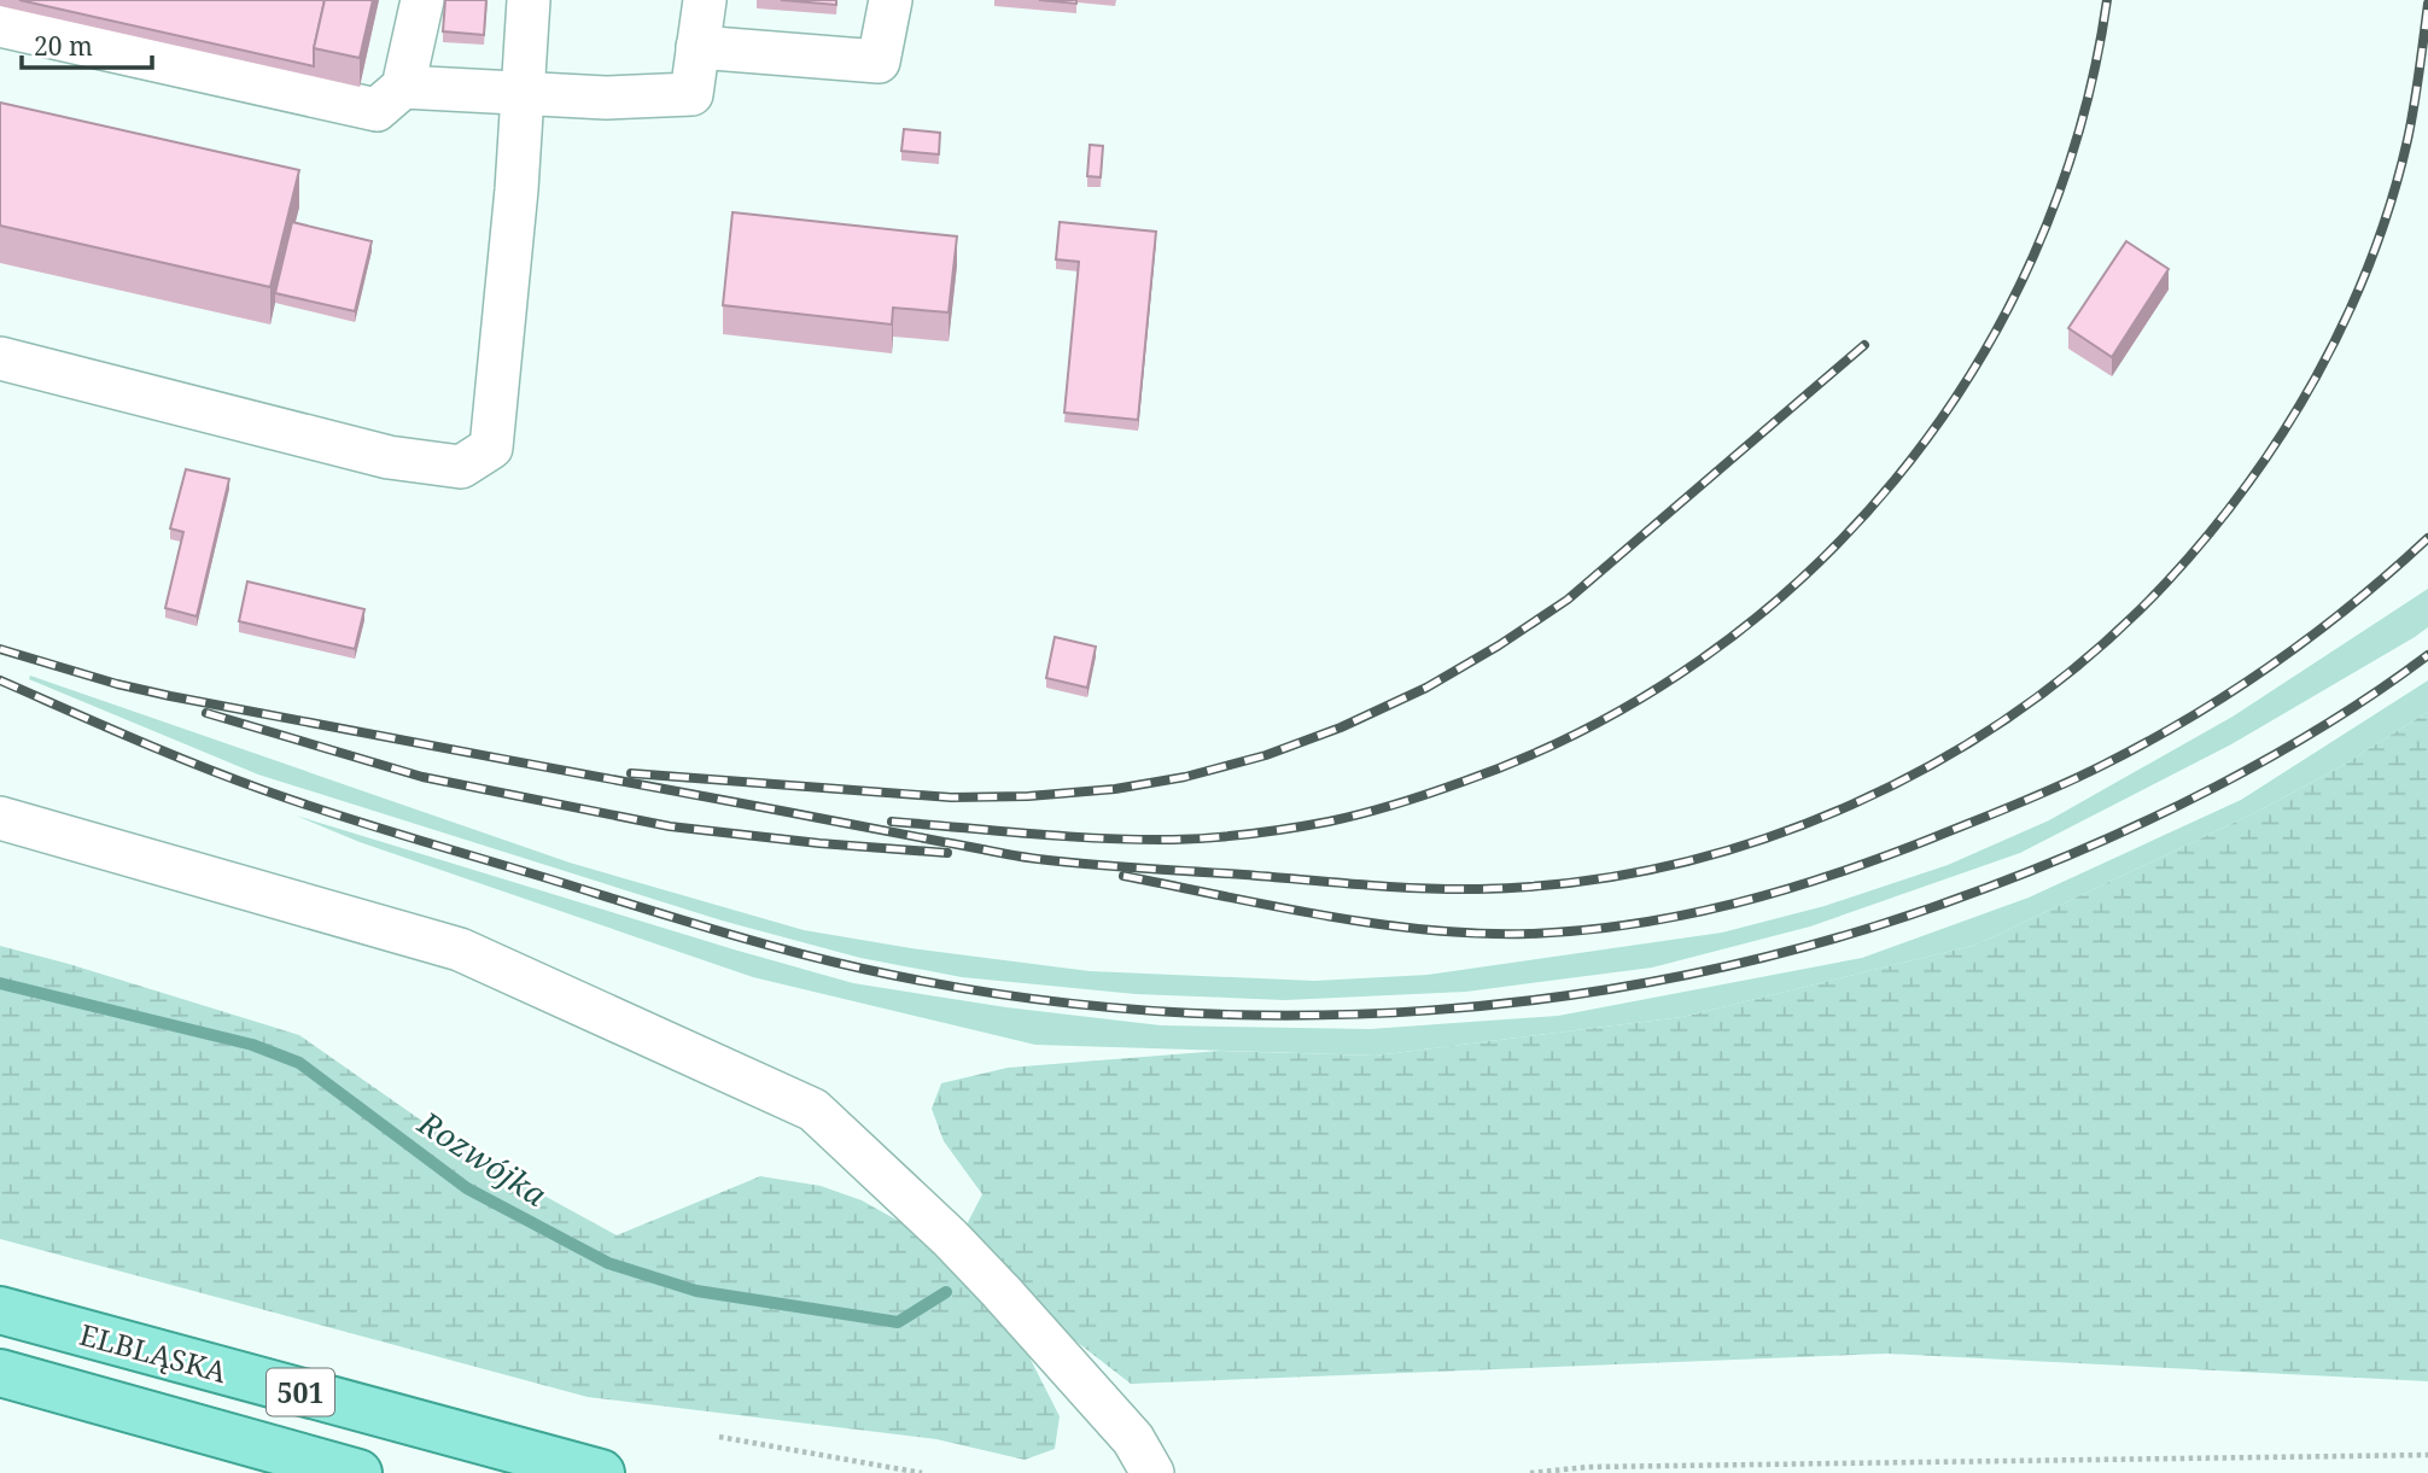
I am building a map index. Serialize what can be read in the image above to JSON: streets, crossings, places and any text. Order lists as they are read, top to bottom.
{
  "streets": {
    "main road": ["ELBLĄSKA", "501"]
  },
  "water": ["Rozwójka"],
  "scale_bar": "20 m"
}
